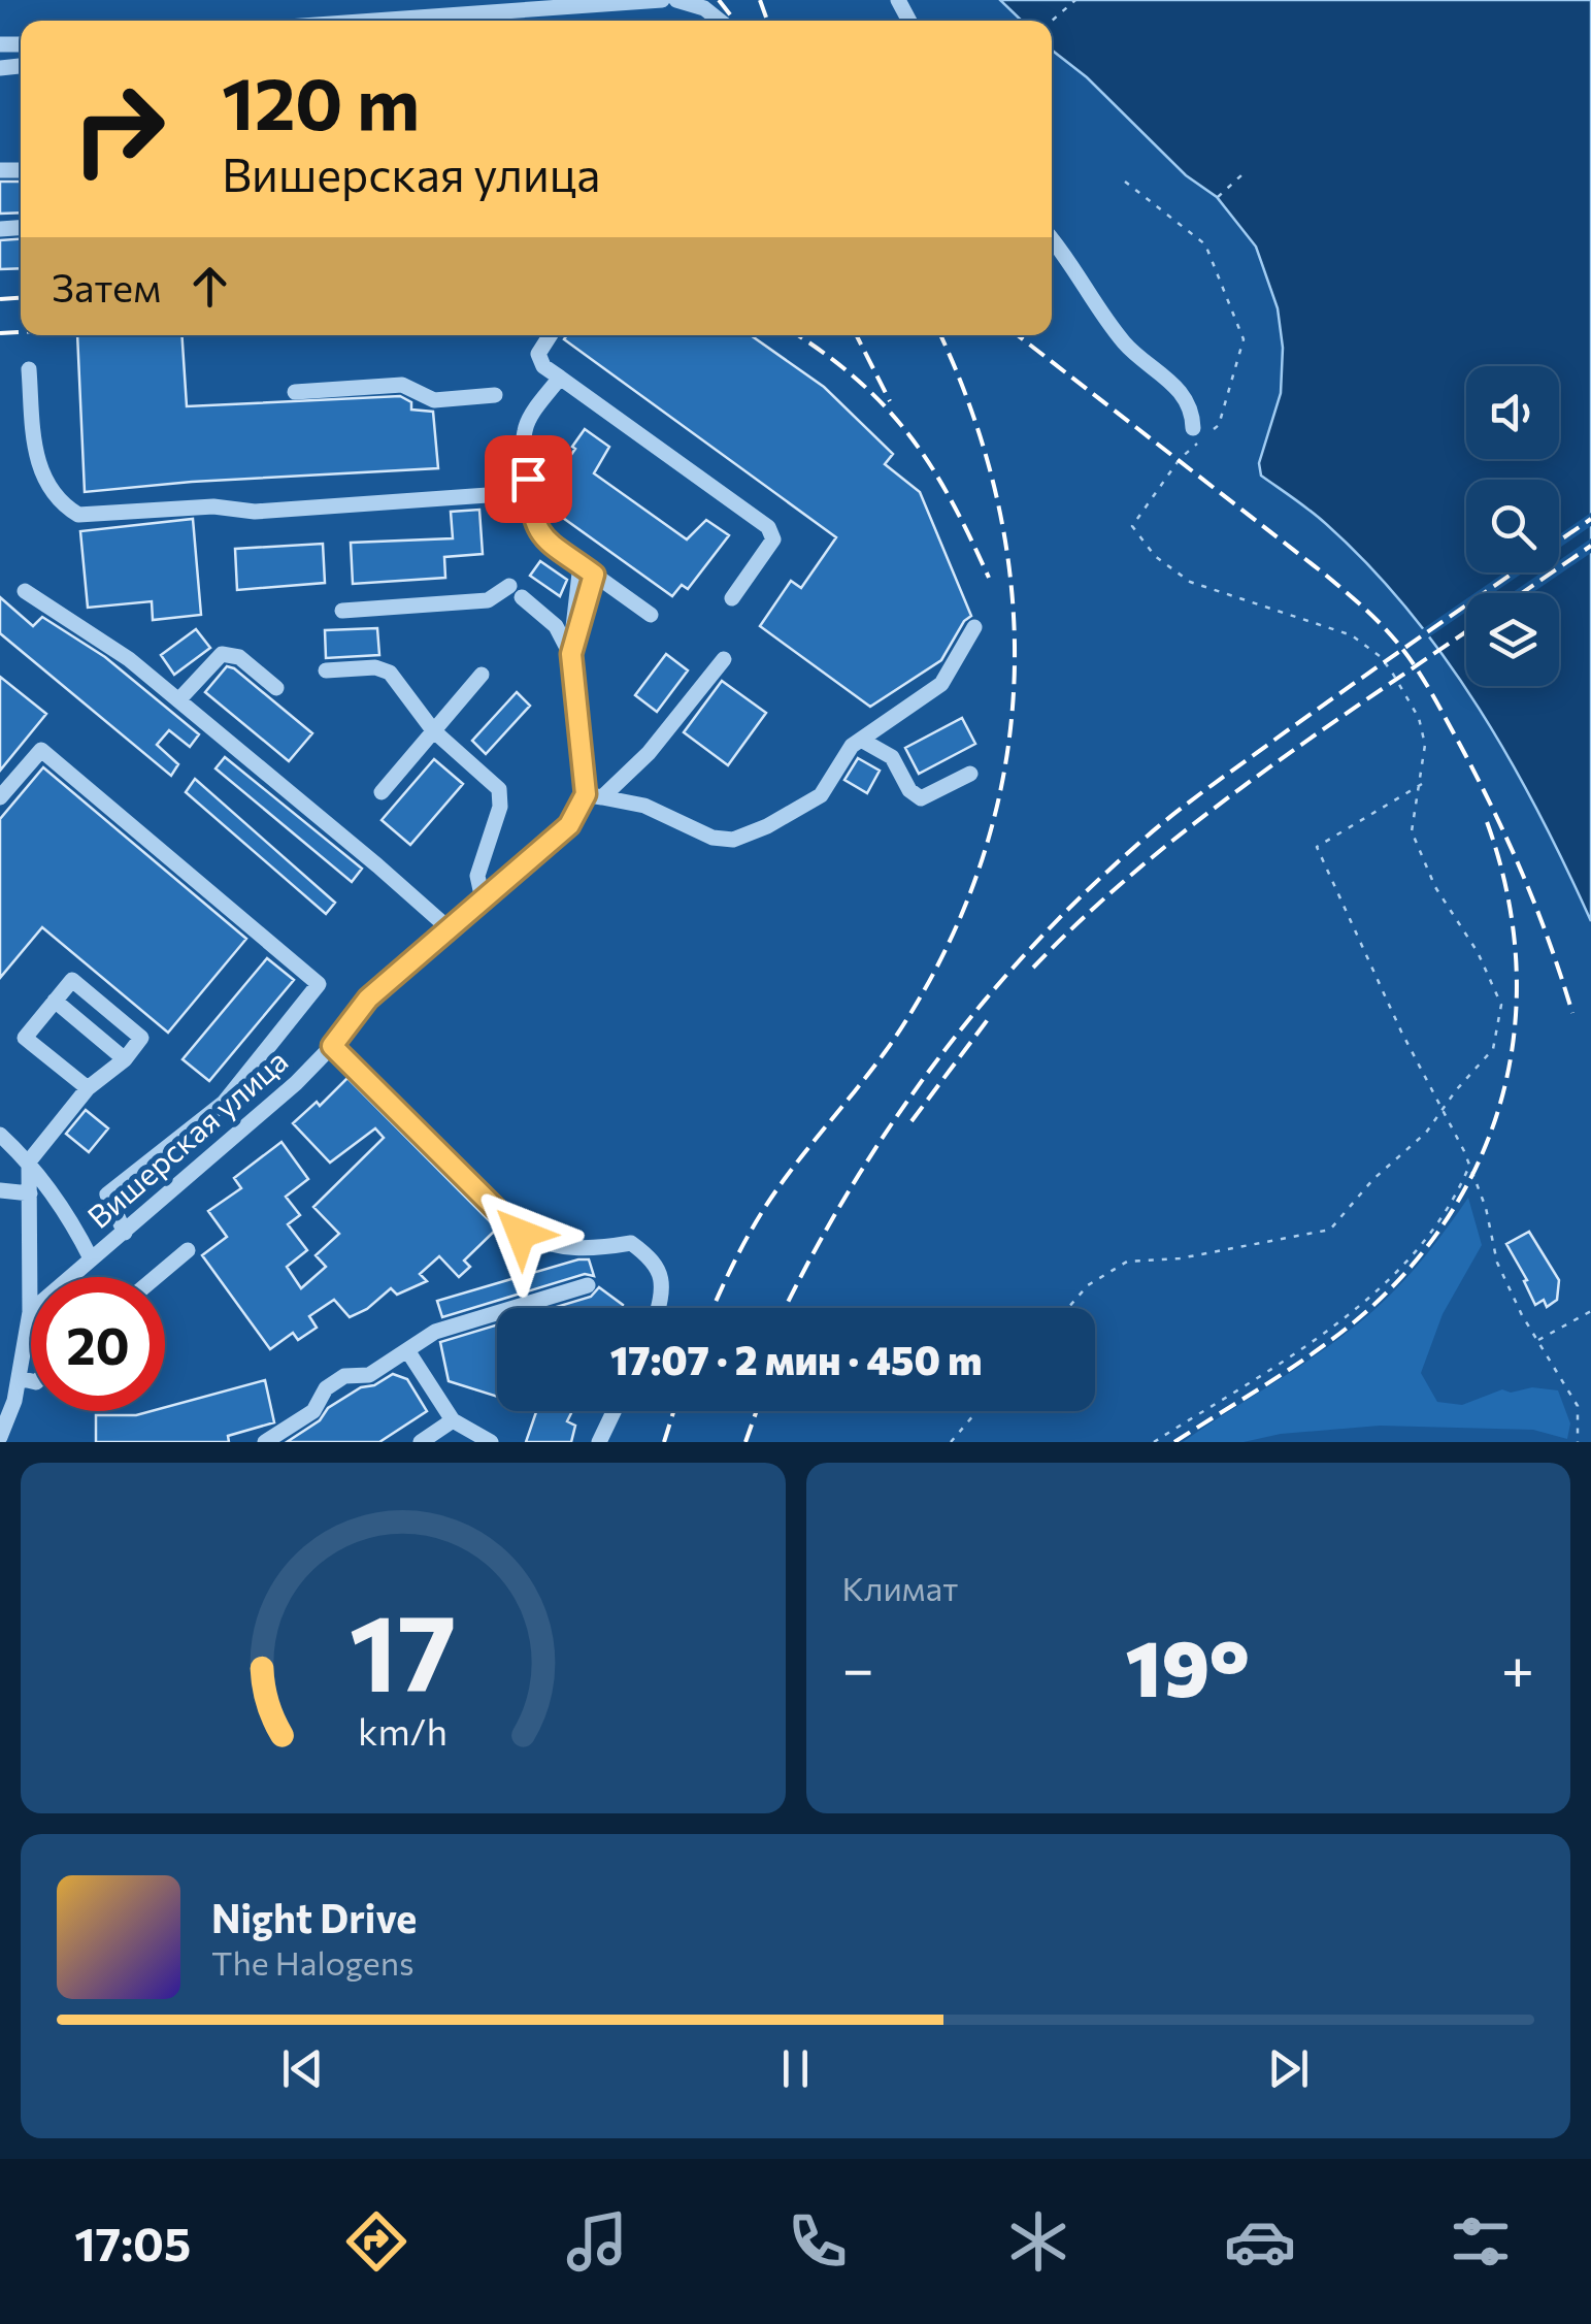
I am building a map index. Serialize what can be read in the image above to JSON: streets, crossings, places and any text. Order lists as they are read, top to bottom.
{
  "streets": {
    "street": ["Вишерская улица"]
  },
  "page": {
    "turn": ["120 m", "Вишерская улица"],
    "then": "Затем",
    "limit": "20",
    "trip": "17:07 · 2 мин · 450 m",
    "tile": "Климат",
    "heat": ["−", "19°", "+"],
    "song": ["Night Drive", "The Halogens"],
    "tabs": "17:05",
    "gauge": ["17", "km/h"]
  }
}
